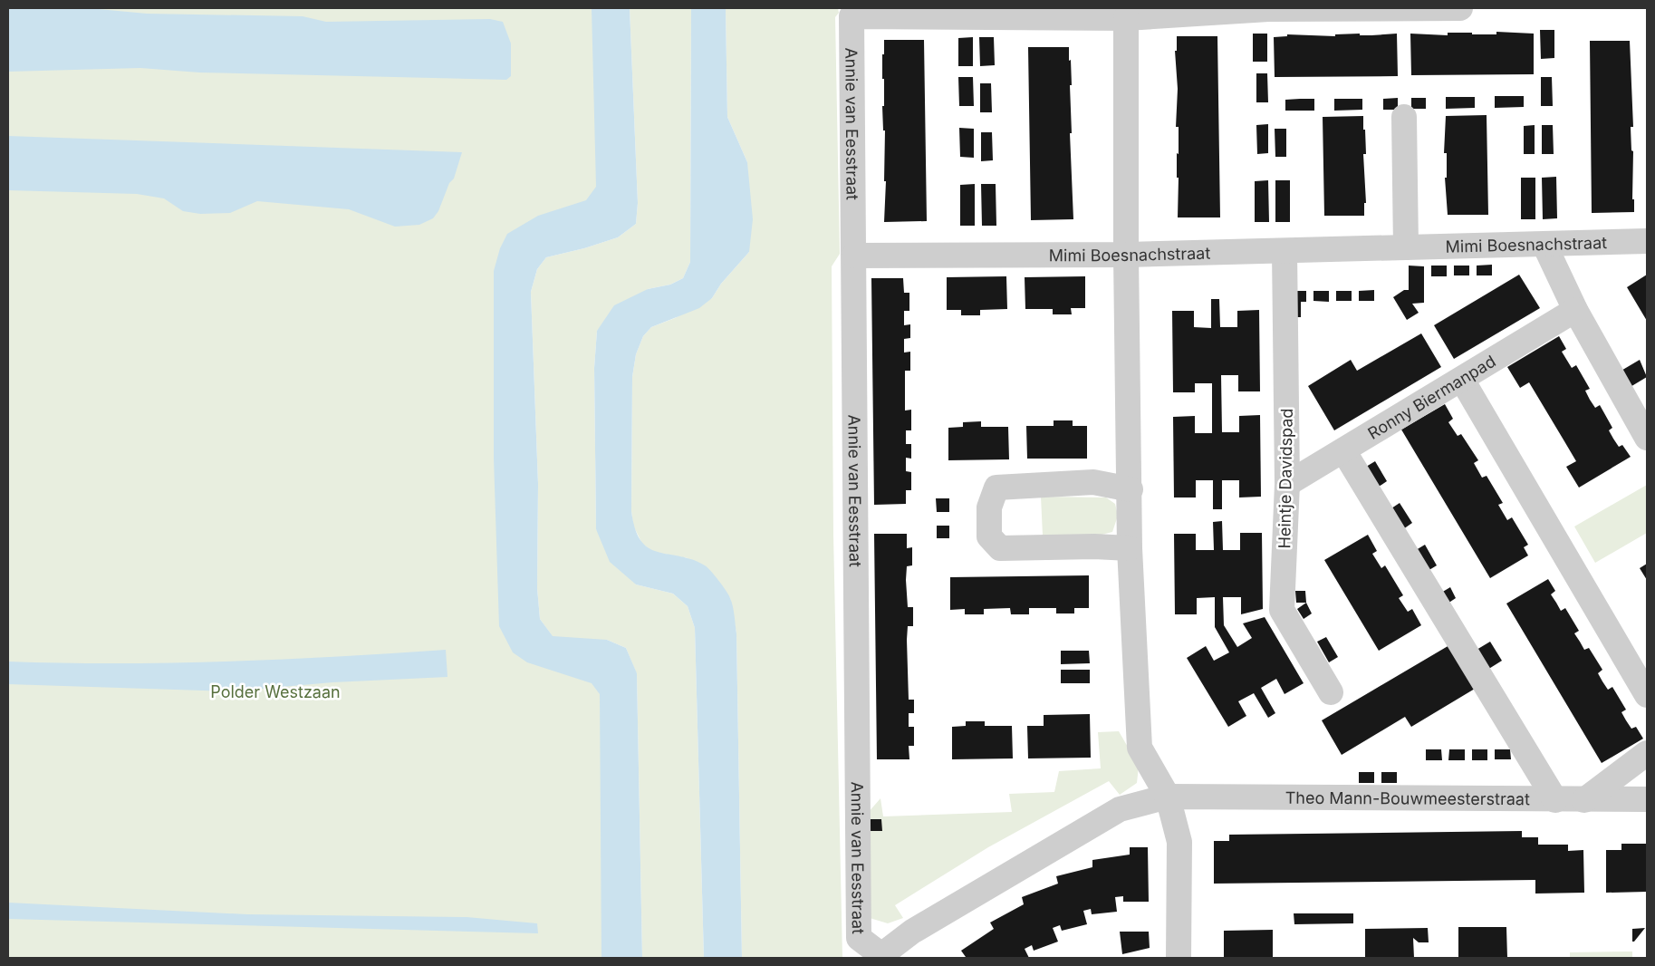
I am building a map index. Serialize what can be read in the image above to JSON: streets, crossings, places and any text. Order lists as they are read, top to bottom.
{
  "streets": {
    "street": [
      "Annie van Eesstraat",
      "Mimi Boesnachstraat",
      "Ronny Biermanpad",
      "Heintje Davidspad",
      "Theo Mann-Bouwmeesterstraat"
    ]
  },
  "crossings": [
    ["Annie van Eesstraat", "Mimi Boesnachstraat"],
    ["Annie van Eesstraat", "Theo Mann-Bouwmeesterstraat"],
    ["Mimi Boesnachstraat", "Heintje Davidspad"],
    ["Ronny Biermanpad", "Heintje Davidspad"]
  ],
  "parks": ["Polder Westzaan"]
}
